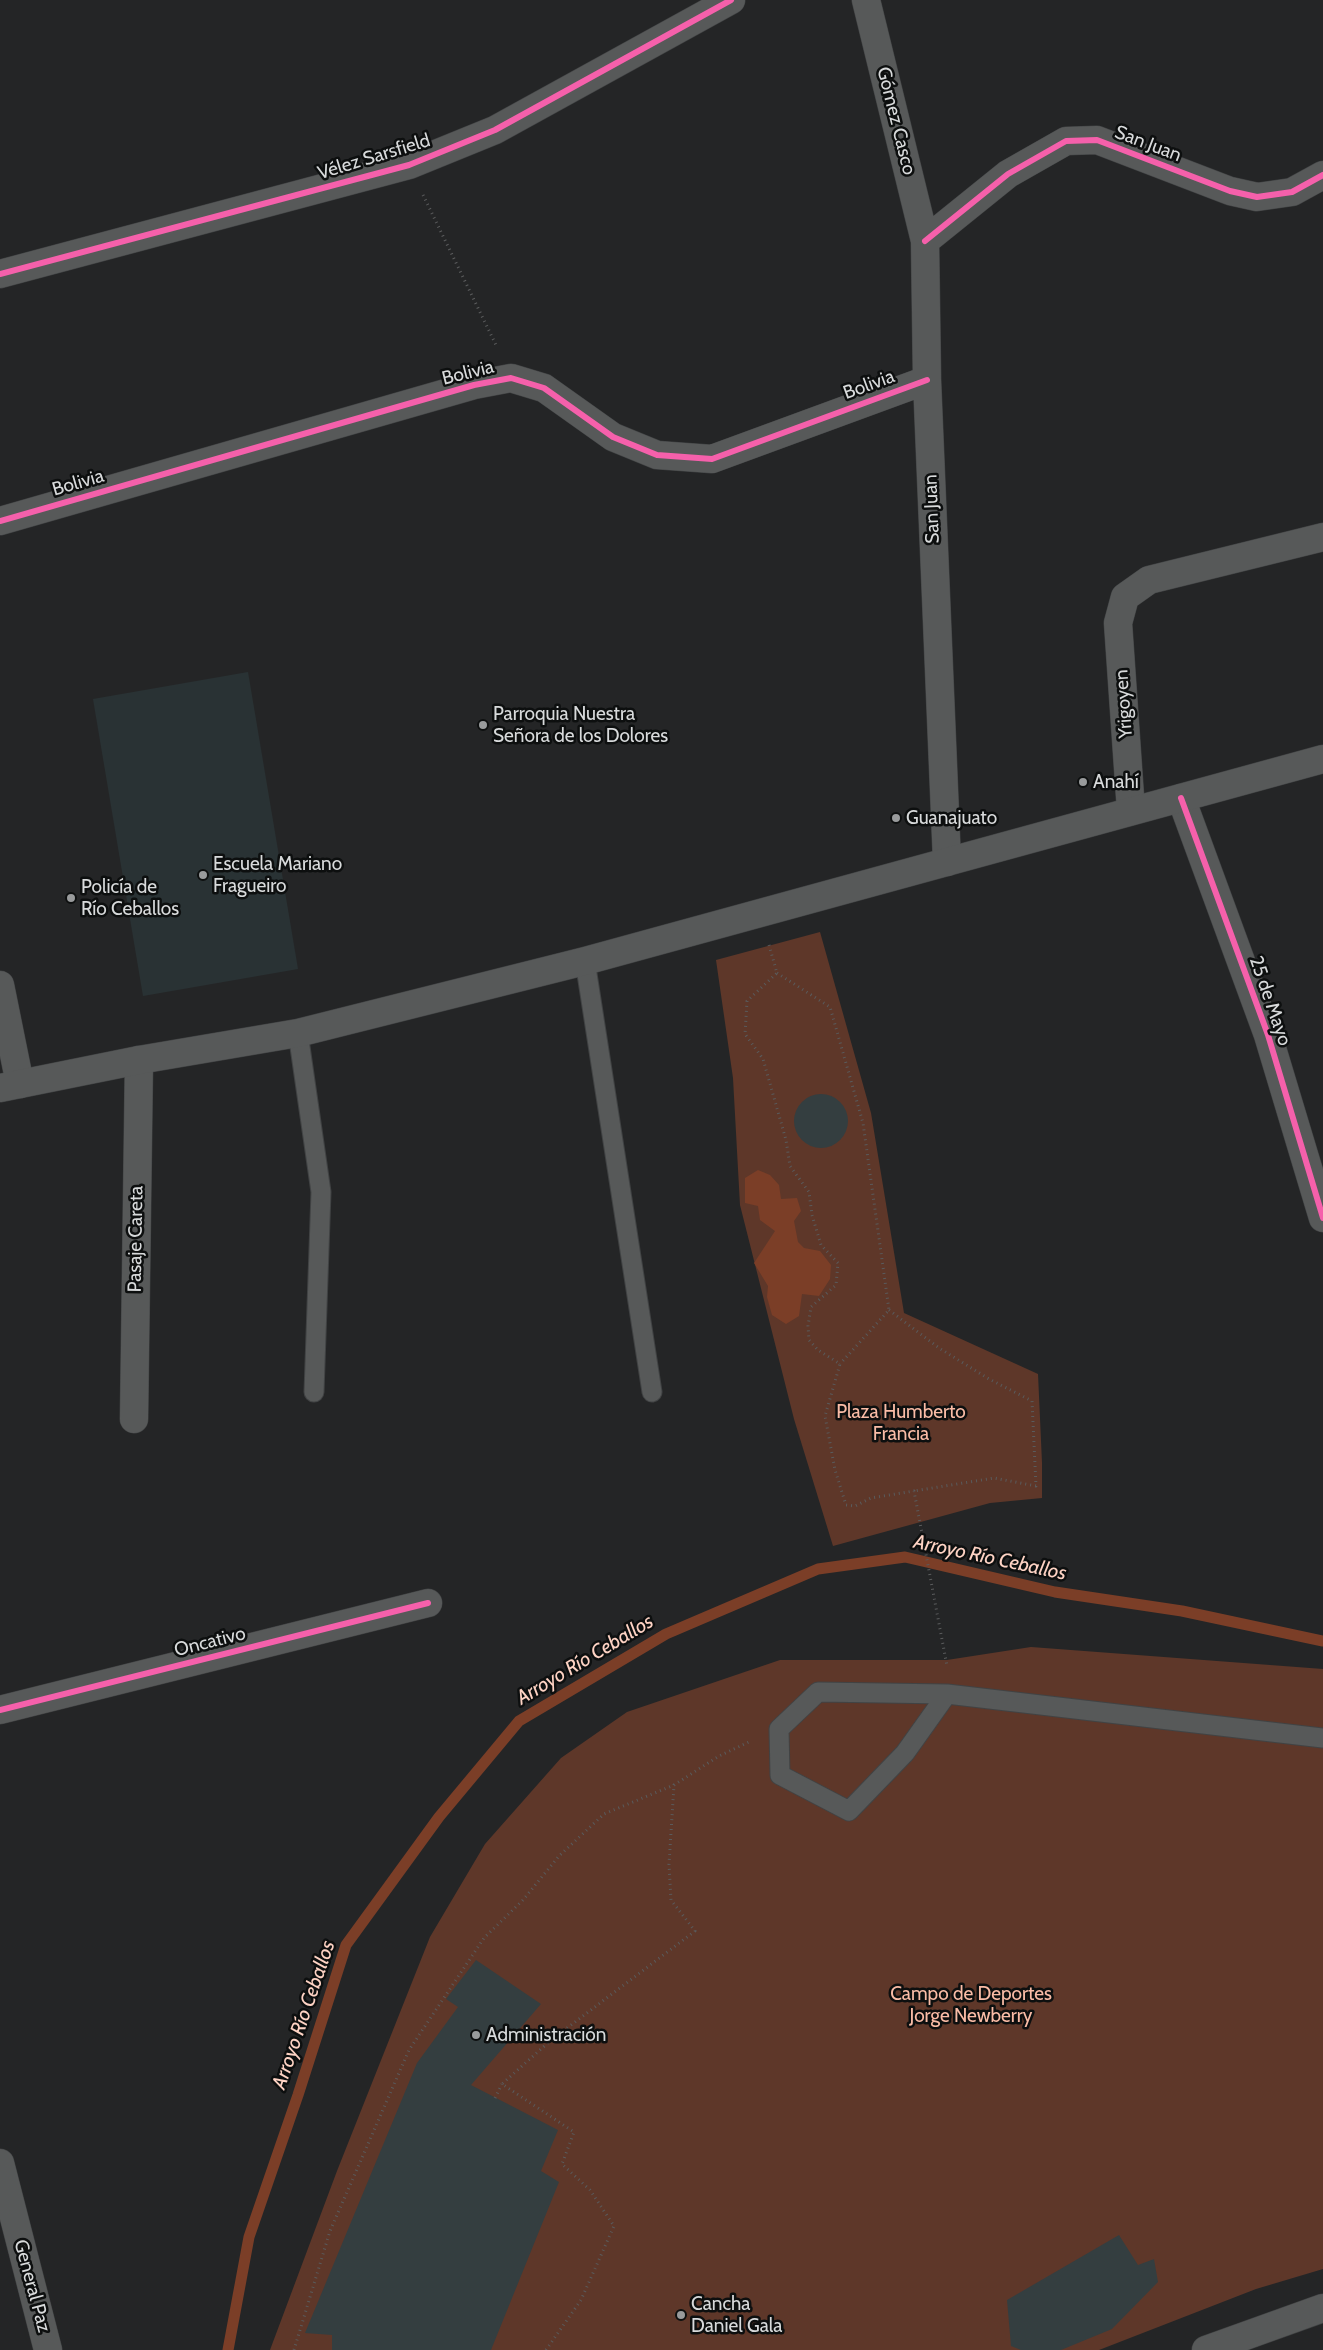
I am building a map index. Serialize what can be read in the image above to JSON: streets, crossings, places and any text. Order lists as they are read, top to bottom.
{
  "streets": {
    "street": [
      "Gómez Casco",
      "San Juan",
      "Vélez Sarsfield",
      "Bolivia",
      "Yrigoyen",
      "25 de Mayo",
      "Pasaje Careta",
      "Oncativo",
      "General Paz"
    ]
  },
  "crossings": [
    ["Gómez Casco", "San Juan"],
    ["San Juan", "Bolivia"]
  ],
  "water": ["Arroyo Río Ceballos"],
  "parks": ["Plaza Humberto Francia", "Campo de Deportes Jorge Newberry"],
  "places": [
    "Parroquia Nuestra Señora de los Dolores",
    "Anahí",
    "Guanajuato",
    "Escuela Mariano Fragueiro",
    "Policía de Río Ceballos",
    "Administración",
    "Cancha Daniel Gala"
  ]
}
